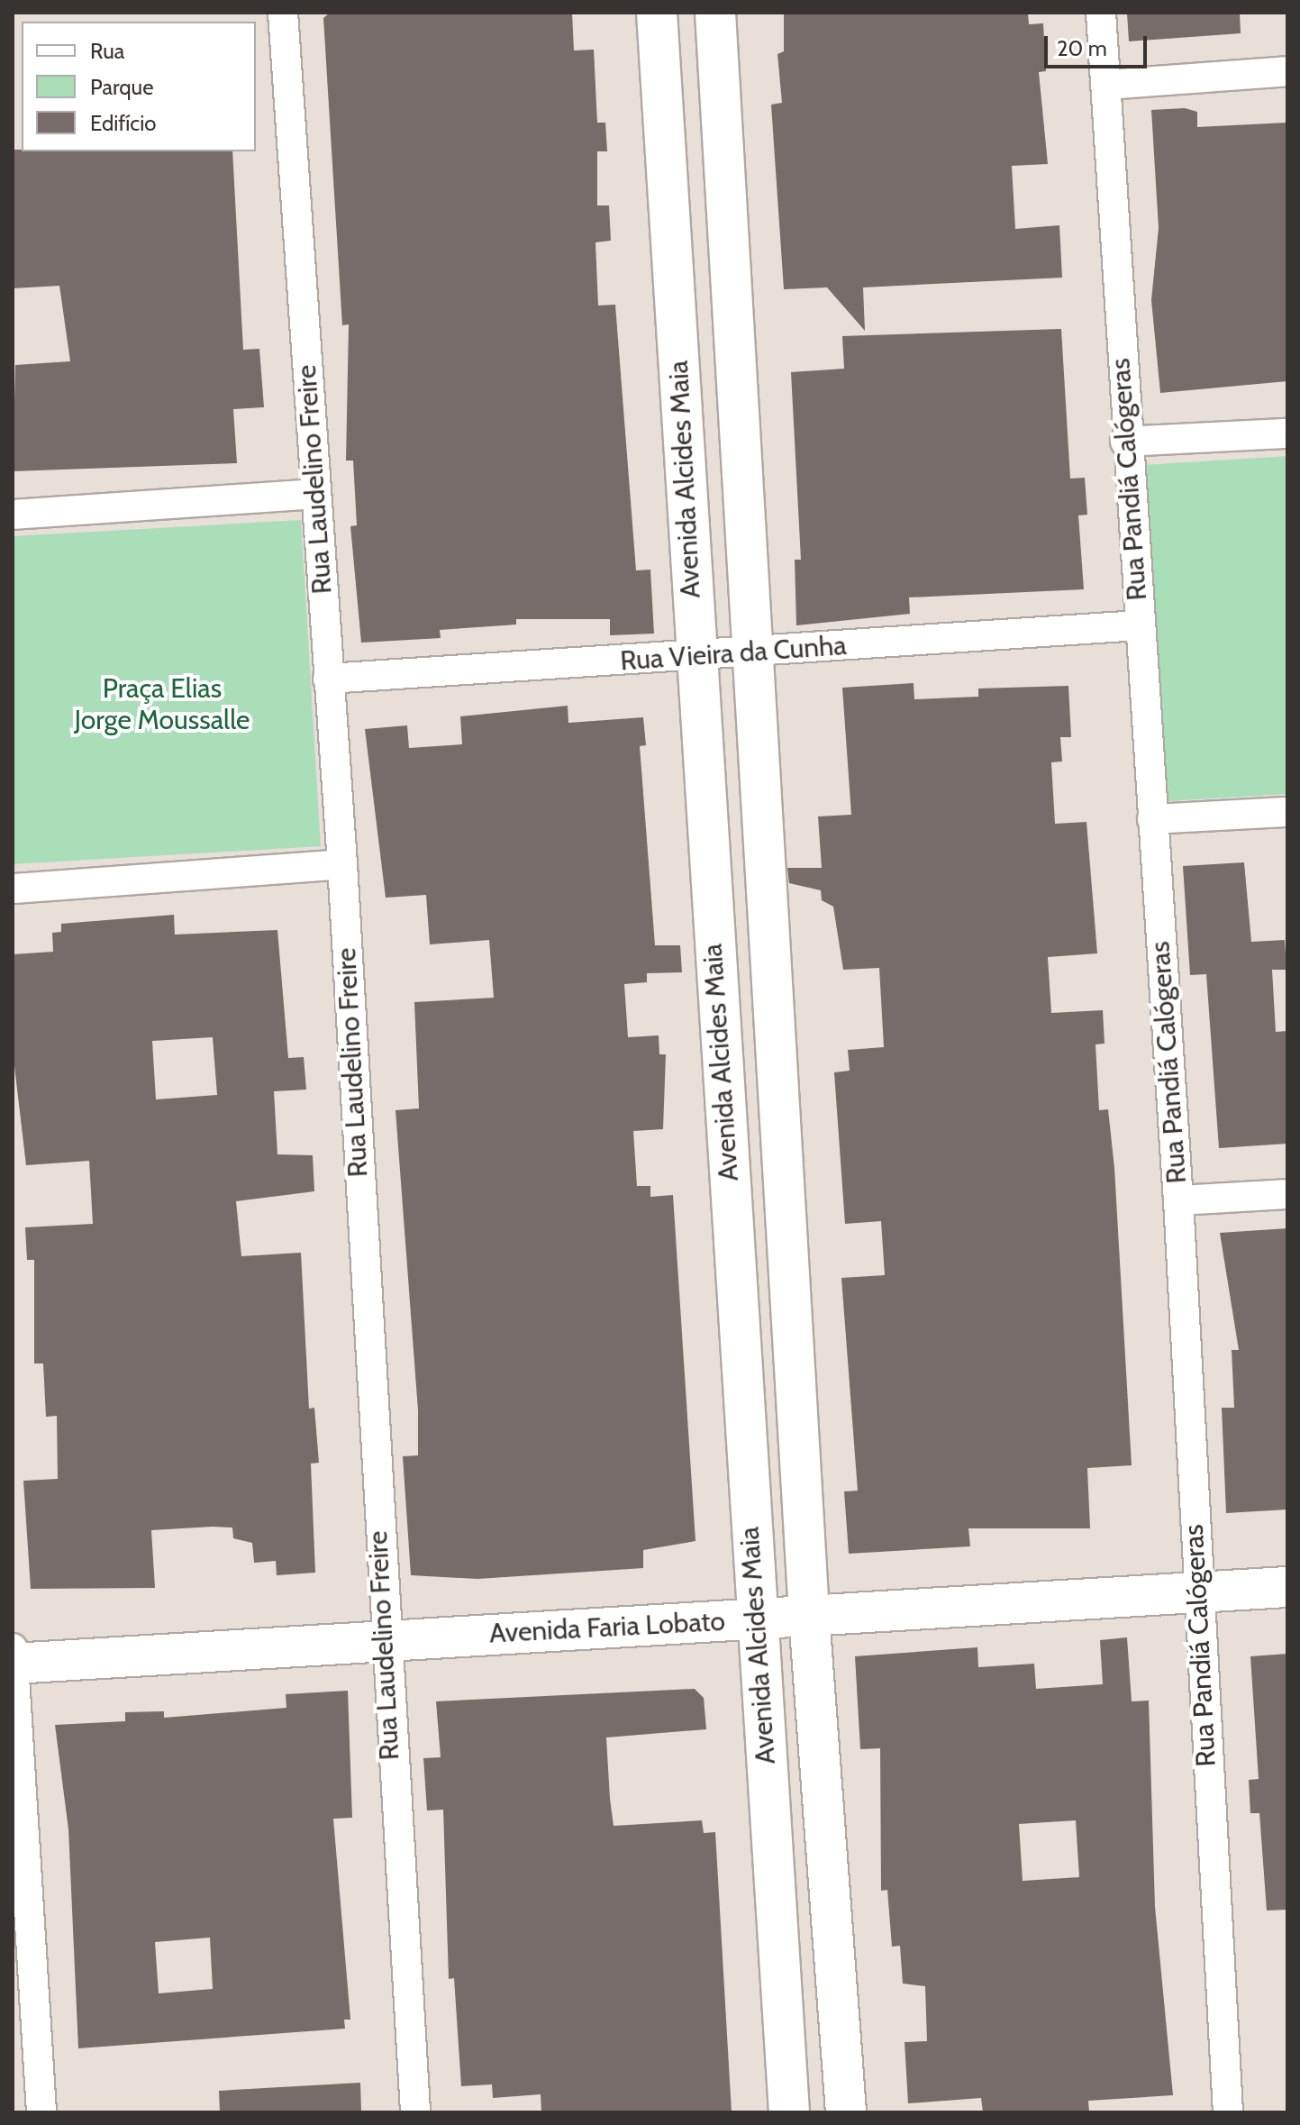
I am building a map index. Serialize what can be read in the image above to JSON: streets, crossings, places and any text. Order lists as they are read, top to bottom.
{
  "streets": {
    "street": [
      "Rua Laudelino Freire",
      "Avenida Alcides Maia",
      "Rua Pandiá Calógeras",
      "Rua Vieira da Cunha",
      "Avenida Faria Lobato"
    ]
  },
  "crossings": [
    ["Rua Laudelino Freire", "Rua Vieira da Cunha"],
    ["Rua Laudelino Freire", "Avenida Faria Lobato"],
    ["Avenida Alcides Maia", "Rua Vieira da Cunha"],
    ["Avenida Alcides Maia", "Avenida Faria Lobato"],
    ["Rua Pandiá Calógeras", "Rua Vieira da Cunha"],
    ["Rua Pandiá Calógeras", "Avenida Faria Lobato"]
  ],
  "parks": ["Praça Elias Jorge Moussalle"],
  "legend": ["Rua", "Parque", "Edifício"],
  "scale_bar": "20 m"
}
